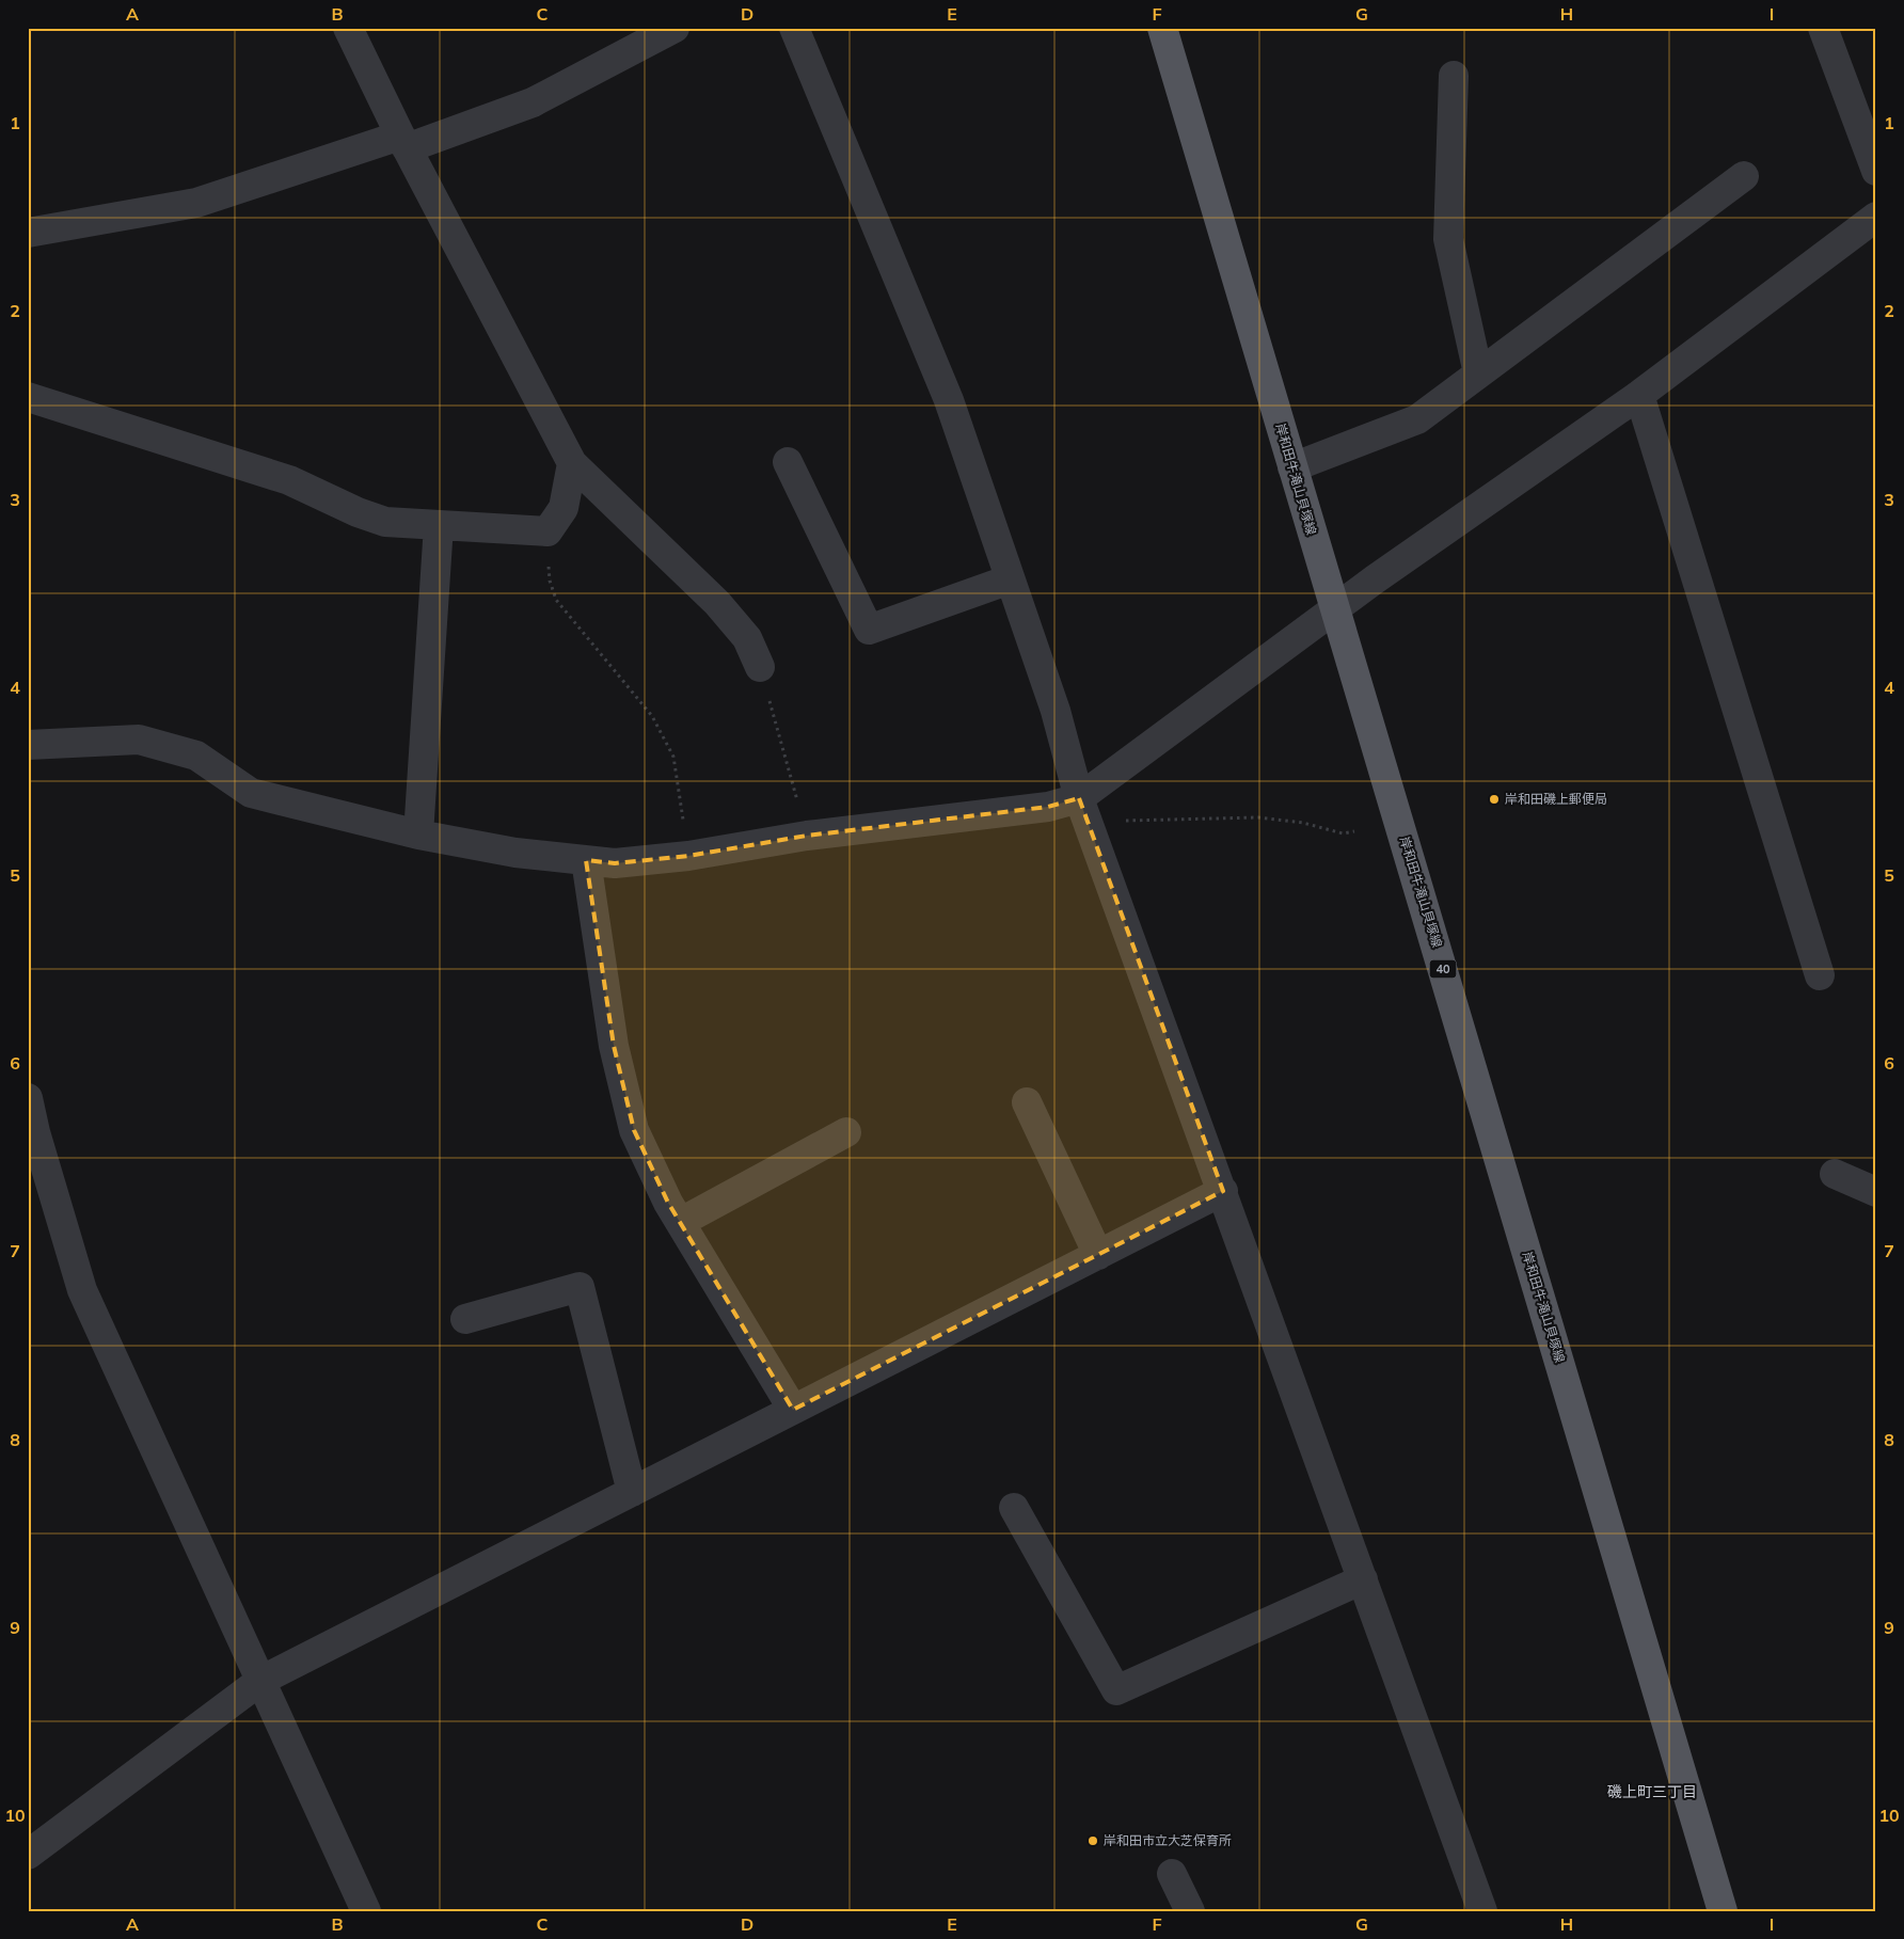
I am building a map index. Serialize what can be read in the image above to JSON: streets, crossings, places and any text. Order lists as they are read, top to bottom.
{
  "streets": {
    "main road": ["岸和田牛滝山貝塚線", "40"]
  },
  "districts": ["磯上町三丁目"],
  "places": ["岸和田磯上郵便局", "岸和田市立大芝保育所"],
  "grid": {
    "columns": [
      "A",
      "B",
      "C",
      "D",
      "E",
      "F",
      "G",
      "H",
      "I"
    ],
    "rows": [
      "1",
      "2",
      "3",
      "4",
      "5",
      "6",
      "7",
      "8",
      "9",
      "10"
    ]
  }
}
